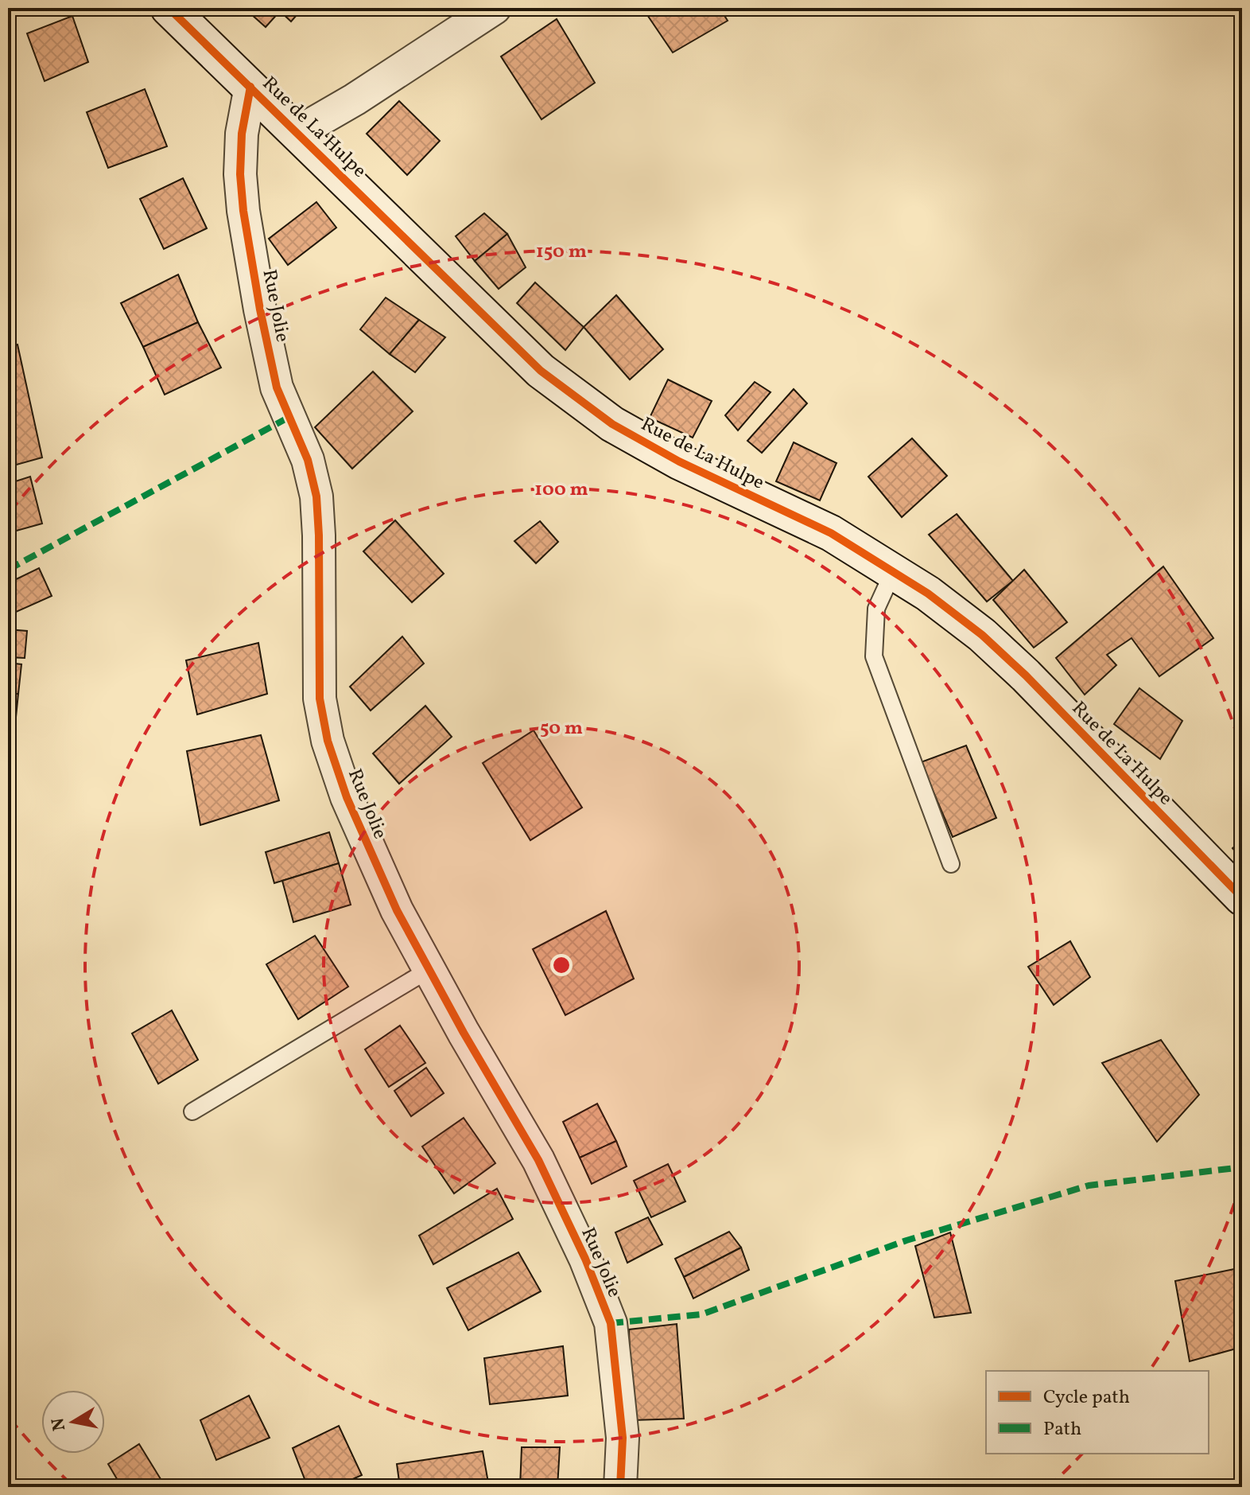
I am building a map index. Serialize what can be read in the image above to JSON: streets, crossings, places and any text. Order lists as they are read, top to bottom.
{
  "streets": {
    "street": ["Rue de La Hulpe", "Rue Jolie"]
  },
  "crossings": [
    ["Rue de La Hulpe", "Rue Jolie"]
  ],
  "legend": ["Cycle path", "Path"],
  "north": "left",
  "rings": ["150 m", "100 m", "50 m"]
}
